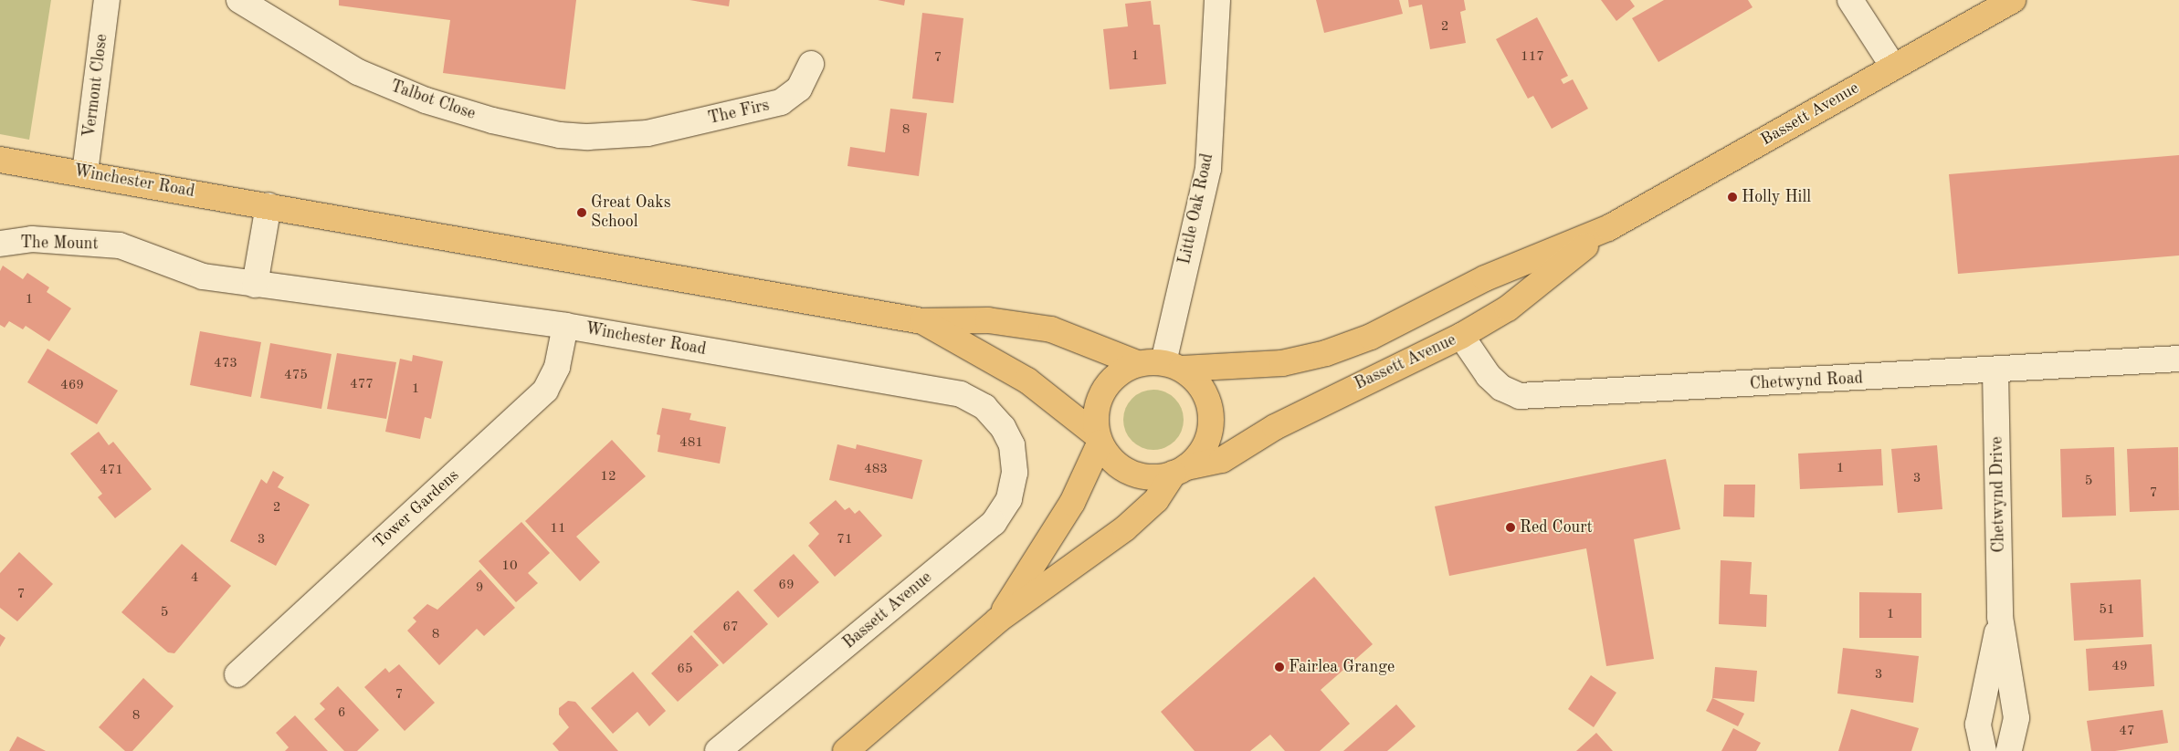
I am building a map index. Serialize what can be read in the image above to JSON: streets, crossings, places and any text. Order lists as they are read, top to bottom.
{
  "streets": {
    "main road": ["Bassett Avenue", "Winchester Road"],
    "street": [
      "Vermont Close",
      "Talbot Close",
      "The Firs",
      "Little Oak Road",
      "The Mount",
      "Chetwynd Road",
      "Chetwynd Drive",
      "Tower Gardens"
    ]
  },
  "crossings": [
    ["Vermont Close", "Winchester Road"],
    ["Talbot Close", "The Firs"],
    ["Bassett Avenue", "Winchester Road"],
    ["Bassett Avenue", "Little Oak Road"],
    ["Bassett Avenue", "Chetwynd Road"],
    ["Winchester Road", "Little Oak Road"],
    ["Winchester Road", "The Mount"],
    ["Winchester Road", "Tower Gardens"],
    ["Chetwynd Road", "Chetwynd Drive"]
  ],
  "places": [
    "Holly Hill",
    "Great Oaks School",
    "Red Court",
    "Fairlea Grange"
  ],
  "house_numbers": [
    "2",
    "1",
    "117",
    "7",
    "8",
    "1",
    "473",
    "475",
    "477",
    "469",
    "1",
    "481",
    "1",
    "483",
    "471",
    "12",
    "3",
    "5",
    "7",
    "2",
    "11",
    "3",
    "71",
    "10",
    "4",
    "69",
    "9",
    "7",
    "51",
    "5",
    "1",
    "67",
    "8",
    "49",
    "65",
    "3",
    "7",
    "6",
    "8",
    "47"
  ]
}
